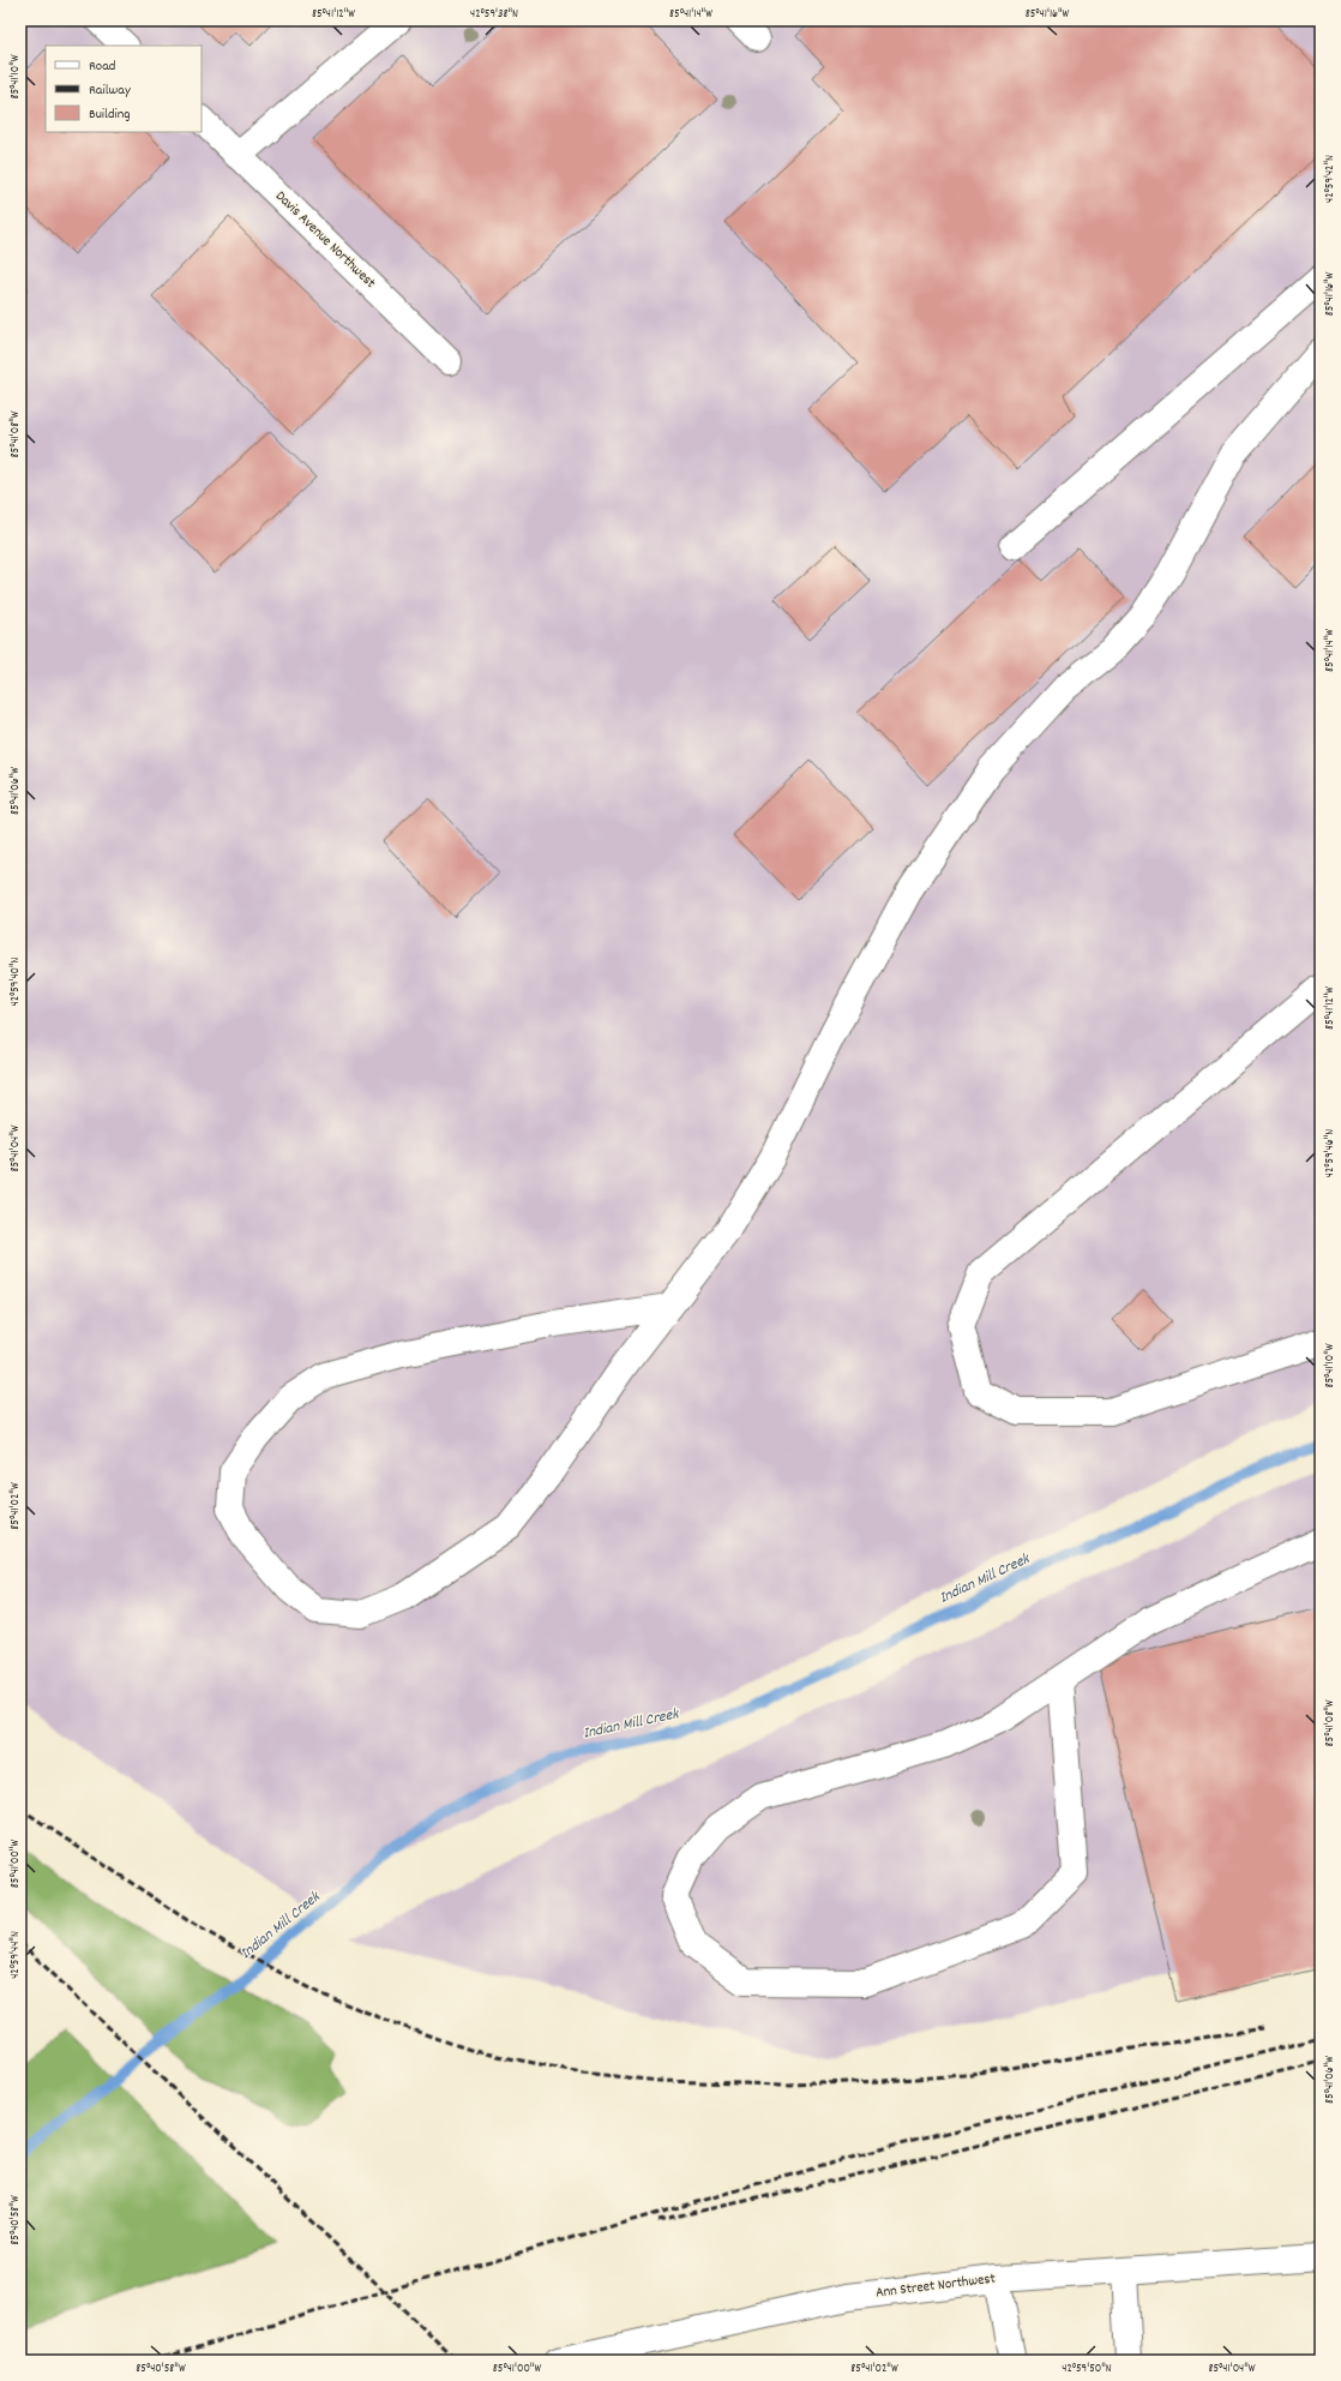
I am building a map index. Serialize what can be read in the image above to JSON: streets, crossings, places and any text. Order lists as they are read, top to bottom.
{
  "streets": {
    "main road": ["Davis Avenue Northwest", "Ann Street Northwest"]
  },
  "water": ["Indian Mill Creek"],
  "legend": ["Road", "Railway", "Building"],
  "coordinates": [
    "85°41'12\"W",
    "42°59'38\"N",
    "85°41'14\"W",
    "85°41'16\"W",
    "85°41'10\"W",
    "42°59'42\"N",
    "85°41'08\"W",
    "85°41'06\"W",
    "42°59'40\"N",
    "85°41'04\"W",
    "42°59'46\"N",
    "85°41'02\"W",
    "85°41'00\"W",
    "42°59'44\"N",
    "85°40'58\"W",
    "42°59'50\"N"
  ]
}
